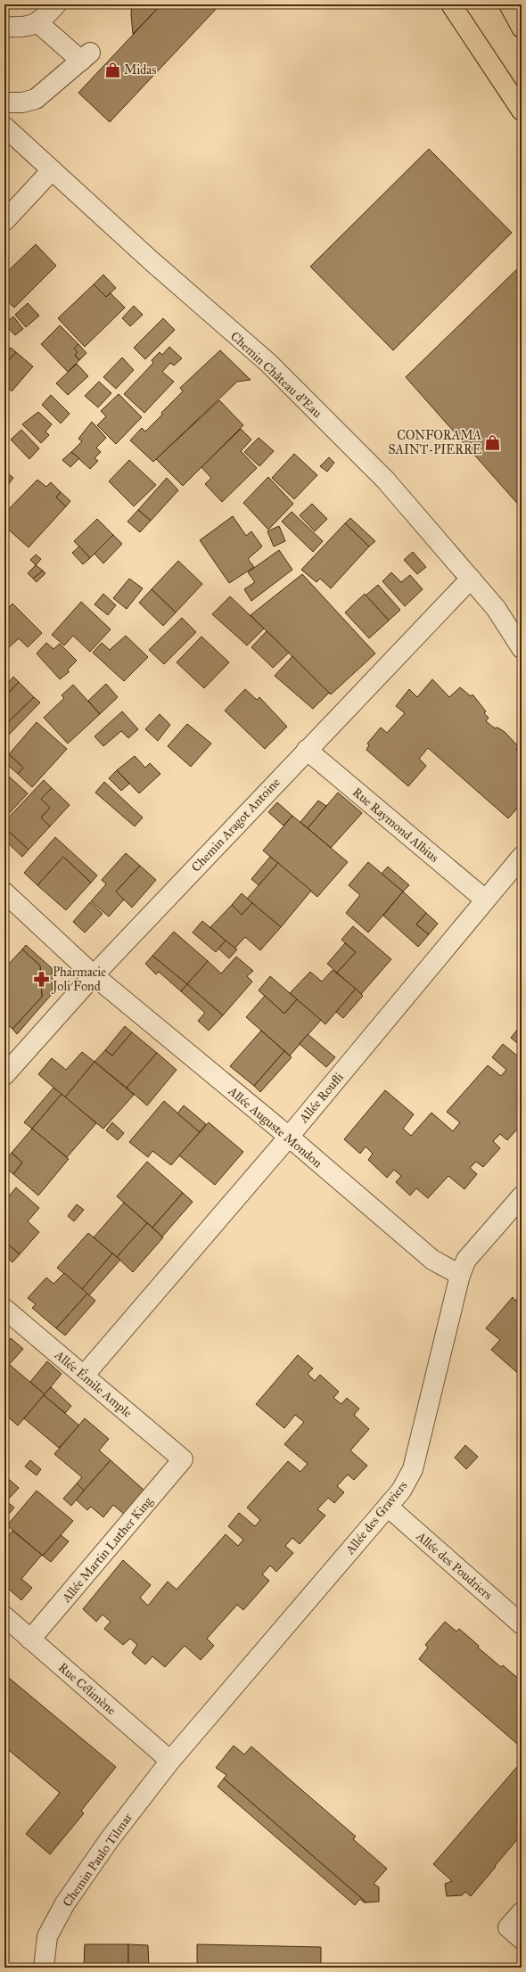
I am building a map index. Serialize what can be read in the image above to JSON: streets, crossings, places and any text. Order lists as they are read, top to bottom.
{
  "streets": {
    "street": [
      "Chemin Château d'Eau",
      "Chemin Aragot Antoine",
      "Rue Raymond Albius",
      "Allée Roufli",
      "Allée Auguste Mondon",
      "Allée Émile Ample",
      "Allée des Graviers",
      "Allée Martin Luther King",
      "Allée des Poudriers",
      "Rue Célimène",
      "Chemin Paulo Tilmar"
    ]
  },
  "crossings": [
    ["Chemin Château d'Eau", "Chemin Aragot Antoine"],
    ["Chemin Aragot Antoine", "Rue Raymond Albius"],
    ["Chemin Aragot Antoine", "Allée Auguste Mondon"],
    ["Rue Raymond Albius", "Allée Roufli"],
    ["Allée Roufli", "Allée Auguste Mondon"],
    ["Allée Roufli", "Allée Émile Ample"],
    ["Allée Auguste Mondon", "Allée des Graviers"],
    ["Allée Émile Ample", "Allée Martin Luther King"],
    ["Allée des Graviers", "Allée des Poudriers"],
    ["Allée des Graviers", "Rue Célimène"],
    ["Allée des Graviers", "Chemin Paulo Tilmar"],
    ["Allée Martin Luther King", "Rue Célimène"],
    ["Rue Célimène", "Chemin Paulo Tilmar"]
  ],
  "places": {
    "shop": ["Midas", "CONFORAMA SAINT-PIERRE"],
    "pharmacy": ["Pharmacie Joli Fond"]
  }
}
